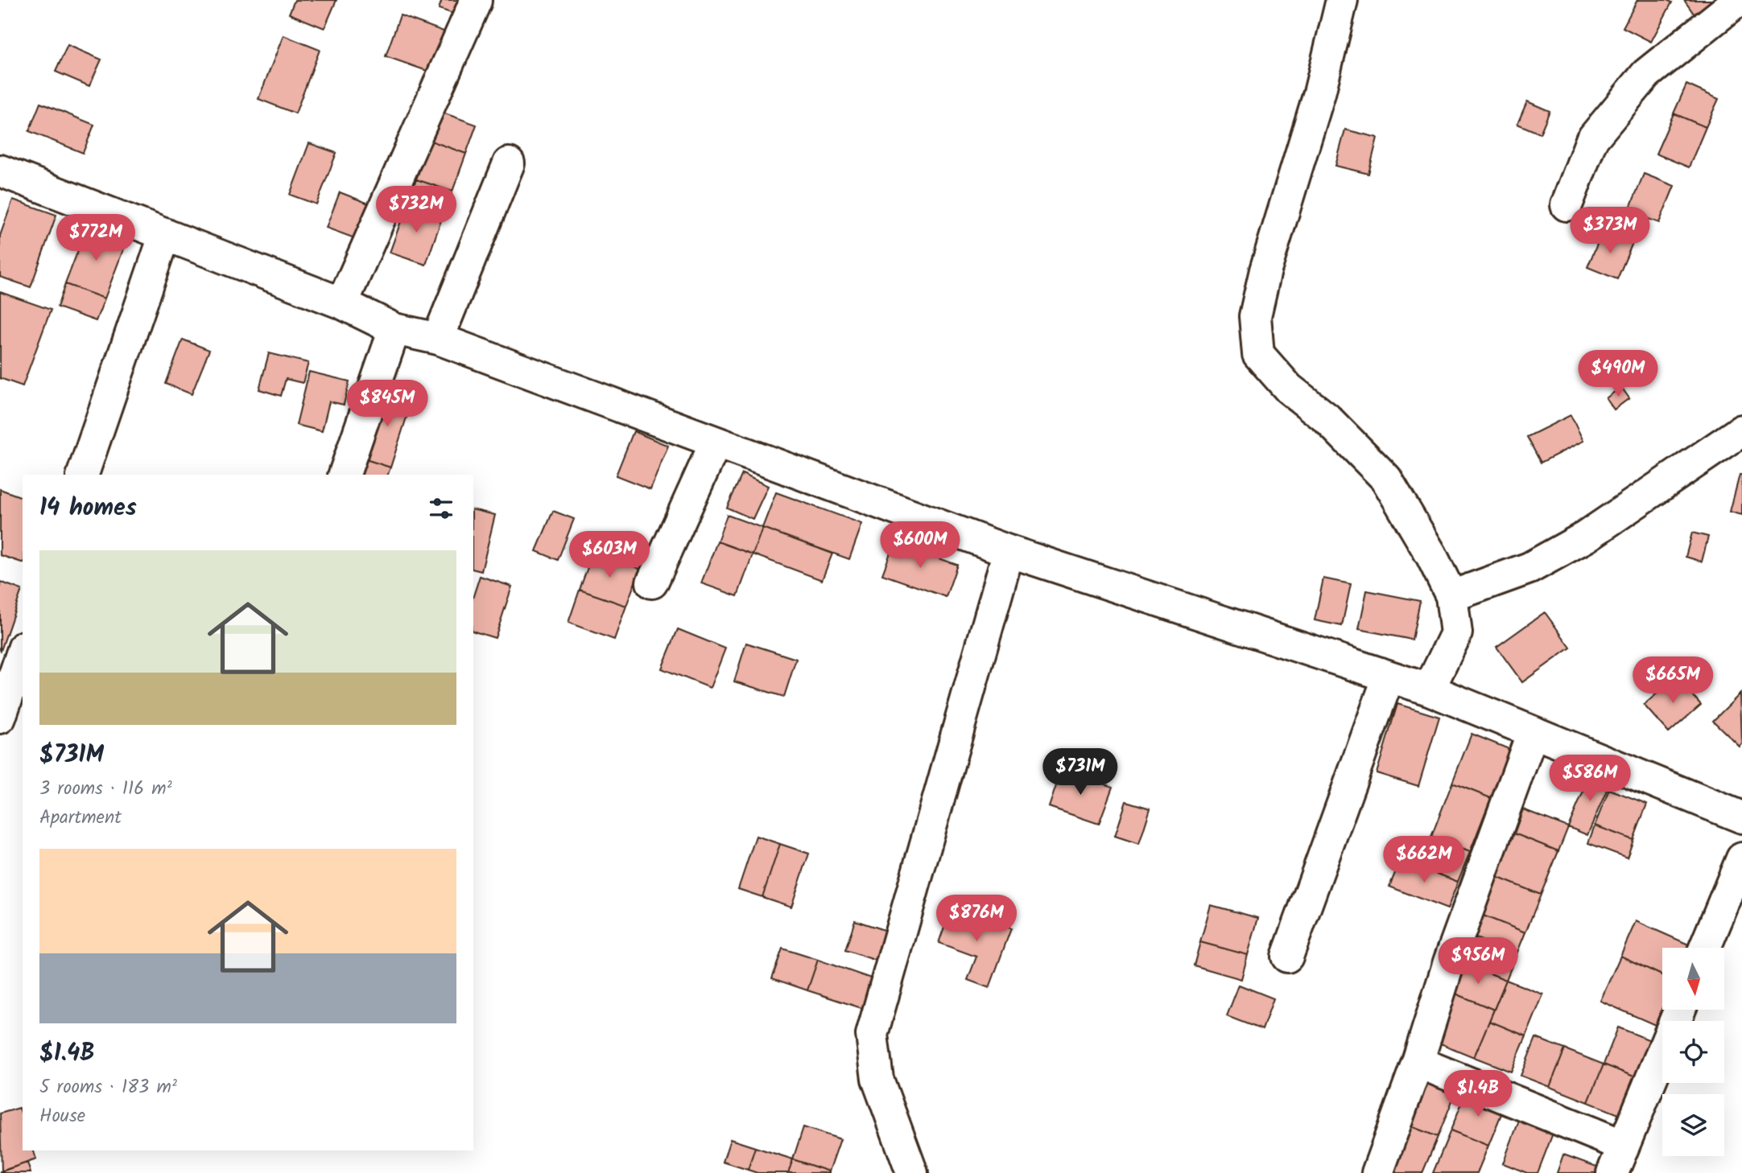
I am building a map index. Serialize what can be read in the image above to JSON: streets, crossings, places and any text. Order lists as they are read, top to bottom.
{
  "north": "bottom",
  "page": {
    "price": [
      "$732M",
      "$373M",
      "$772M",
      "$490M",
      "$845M",
      "$600M",
      "$603M",
      "$665M",
      "$731M",
      "$586M",
      "$662M",
      "$876M",
      "$956M",
      "$1.4B"
    ],
    "heading": "14 homes",
    "list": [
      {
        "name": "$731M",
        "note": "3 rooms · 116 m² · Apartment"
      },
      {
        "name": "$1.4B",
        "note": "5 rooms · 183 m² · House"
      }
    ]
  }
}
